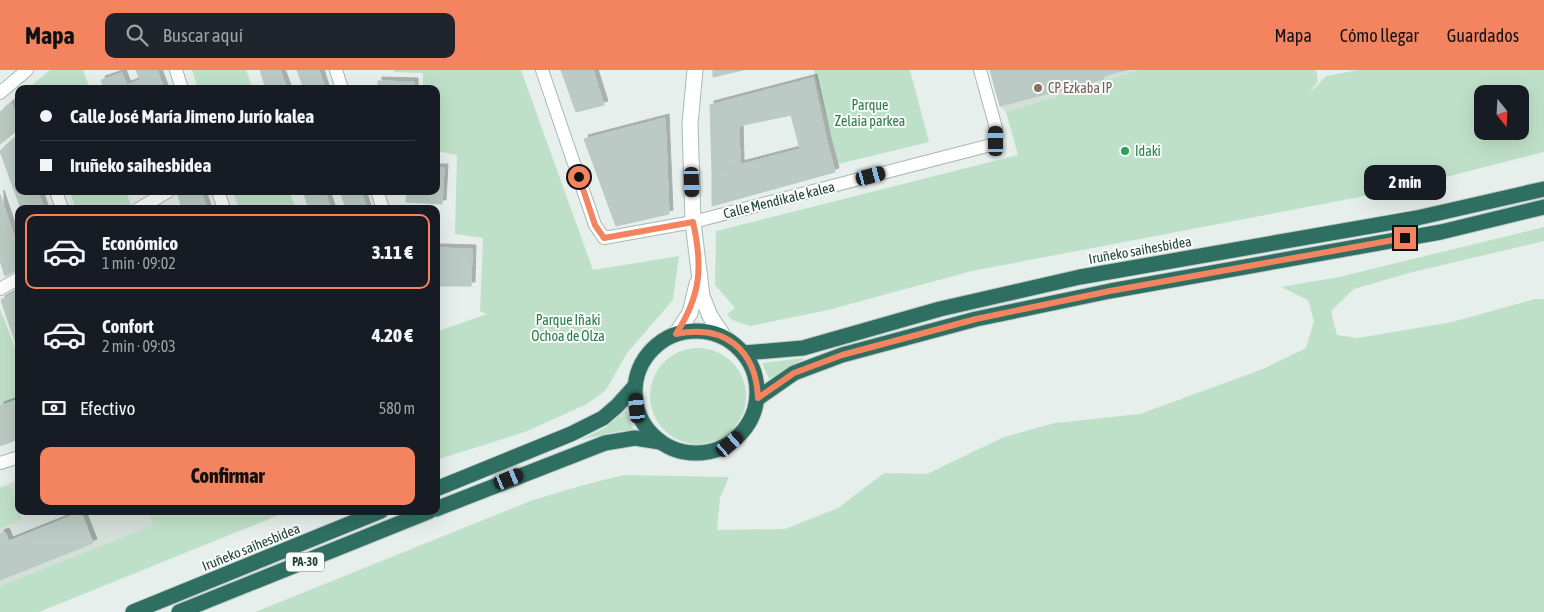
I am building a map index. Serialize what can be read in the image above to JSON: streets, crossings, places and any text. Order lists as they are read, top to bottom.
{
  "streets": {
    "highway": ["Iruñeko saihesbidea", "PA-30"],
    "street": ["Calle Mendikale kalea"]
  },
  "parks": ["Parque Zelaia parkea", "Parque Iñaki Ochoa de Olza"],
  "places": ["CP Ezkaba IP", "Idaki"],
  "north": "bottom",
  "page": {
    "header": "Mapa",
    "search": "Buscar aquí",
    "nav": ["Mapa", "Cómo llegar", "Guardados"],
    "banner": ["Calle José María Jimeno Jurío kalea", "Iruñeko saihesbidea"],
    "bubble": "2 min",
    "list": [
      {
        "name": "Económico",
        "note": "1 min · 09:02",
        "value": "3.11 €"
      },
      {
        "name": "Confort",
        "note": "2 min · 09:03",
        "value": "4.20 €"
      }
    ],
    "pay": ["Efectivo", "580 m"],
    "buttons": "Confirmar"
  }
}
